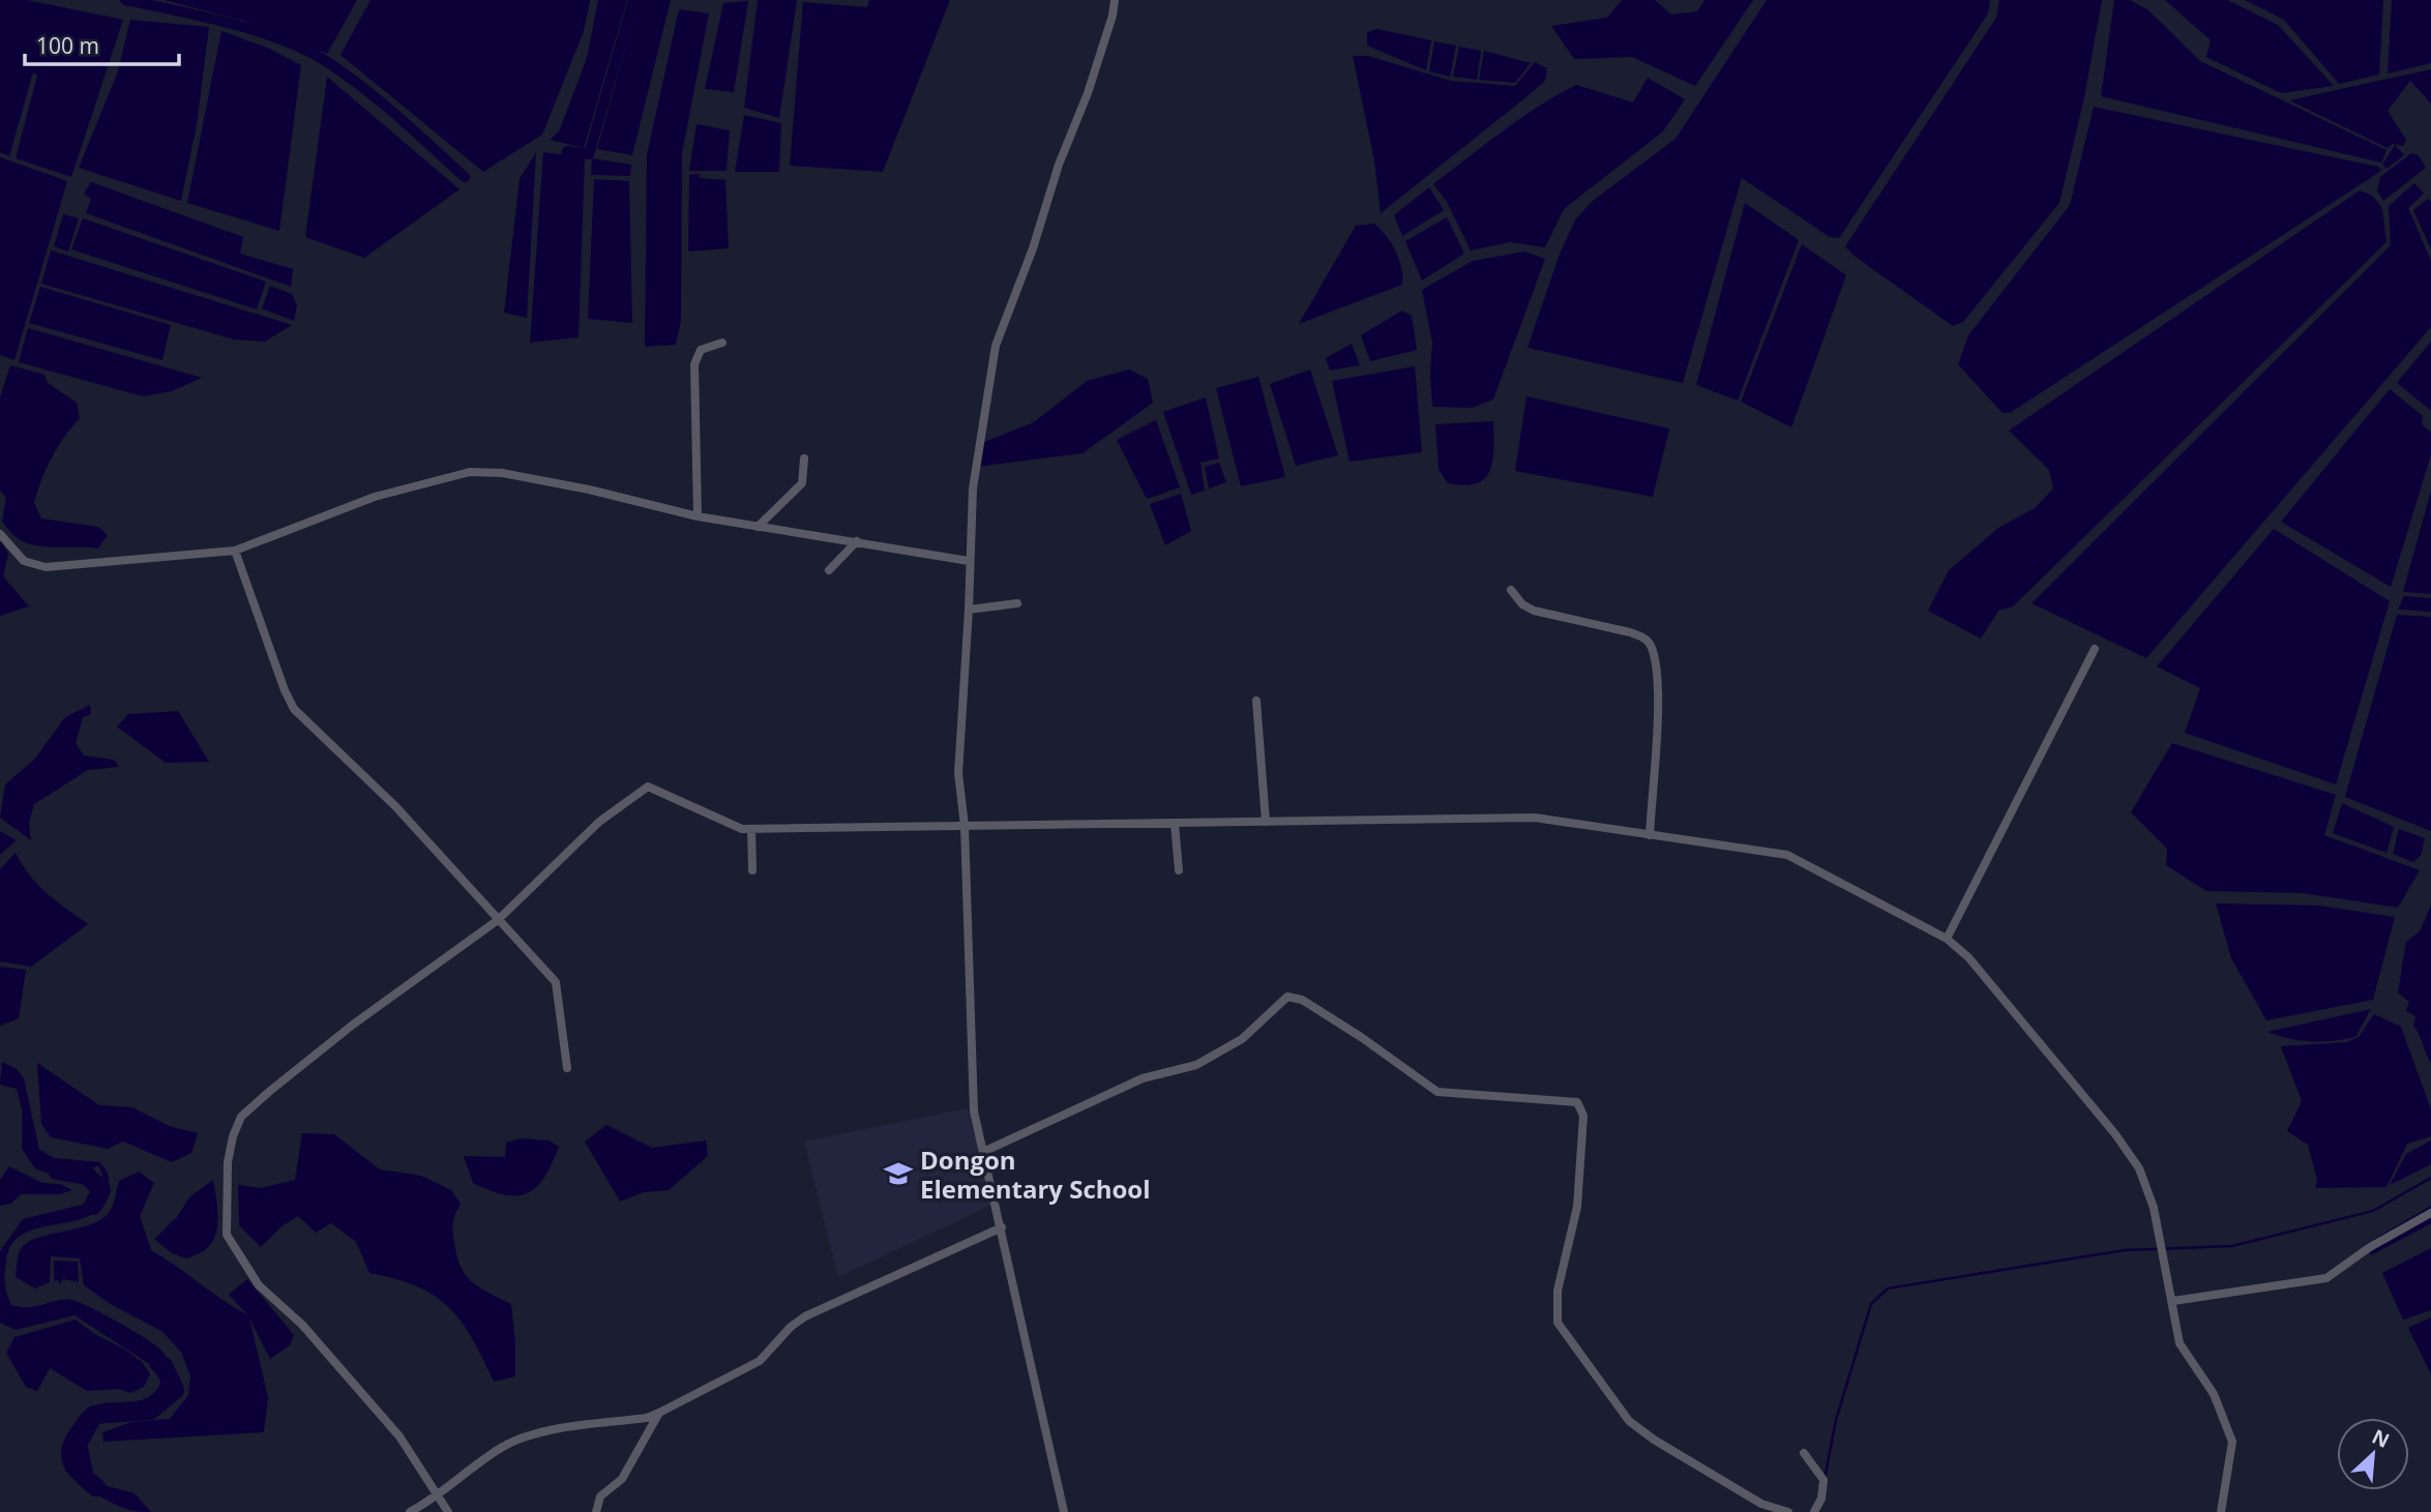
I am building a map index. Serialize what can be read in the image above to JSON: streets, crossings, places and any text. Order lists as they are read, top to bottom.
{
  "places": {
    "school or university": ["Dongon Elementary School"]
  },
  "scale_bar": "100 m",
  "north": "top right"
}
